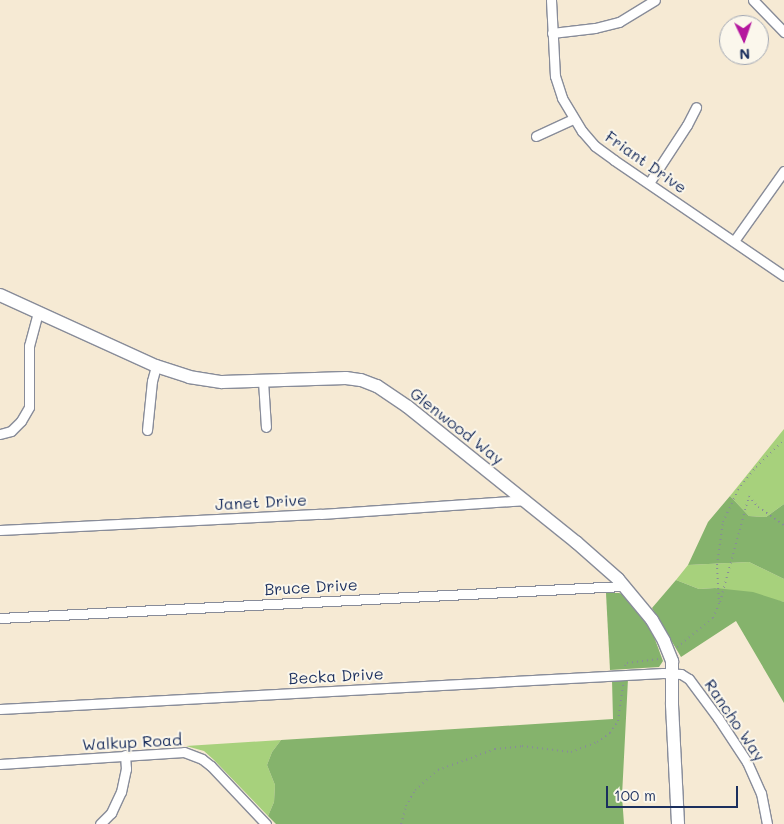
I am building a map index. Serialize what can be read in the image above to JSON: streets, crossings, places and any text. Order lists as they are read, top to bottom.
{
  "streets": {
    "street": [
      "Friant Drive",
      "Glenwood Way",
      "Janet Drive",
      "Bruce Drive",
      "Becka Drive",
      "Rancho Way",
      "Walkup Road"
    ]
  },
  "crossings": [
    ["Glenwood Way", "Janet Drive"],
    ["Glenwood Way", "Bruce Drive"],
    ["Glenwood Way", "Becka Drive"],
    ["Glenwood Way", "Rancho Way"],
    ["Becka Drive", "Rancho Way"]
  ],
  "scale_bar": "100 m",
  "north": "bottom"
}
